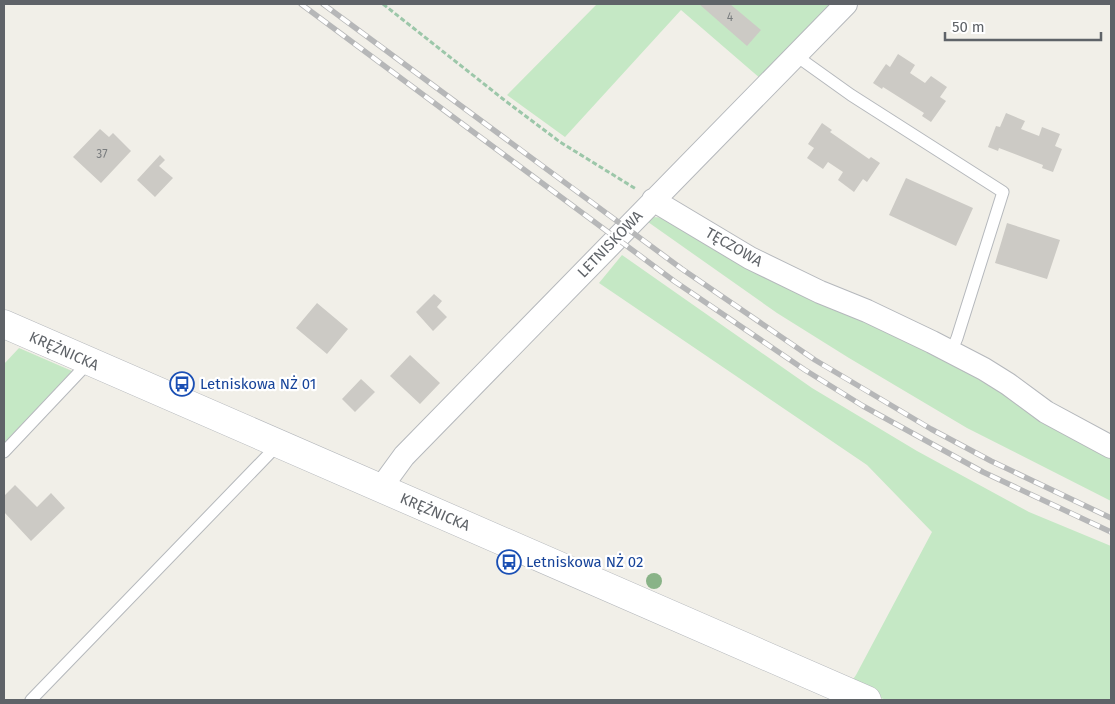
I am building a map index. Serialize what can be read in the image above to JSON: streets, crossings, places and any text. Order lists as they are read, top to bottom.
{
  "streets": {
    "street": ["LETNISKOWA", "TĘCZOWA", "KRĘŻNICKA"]
  },
  "crossings": [
    ["LETNISKOWA", "TĘCZOWA"],
    ["LETNISKOWA", "KRĘŻNICKA"]
  ],
  "places": {
    "bus stop": ["Letniskowa NŻ 01", "Letniskowa NŻ 02"]
  },
  "house_numbers": ["4", "37"],
  "scale_bar": "50 m"
}
